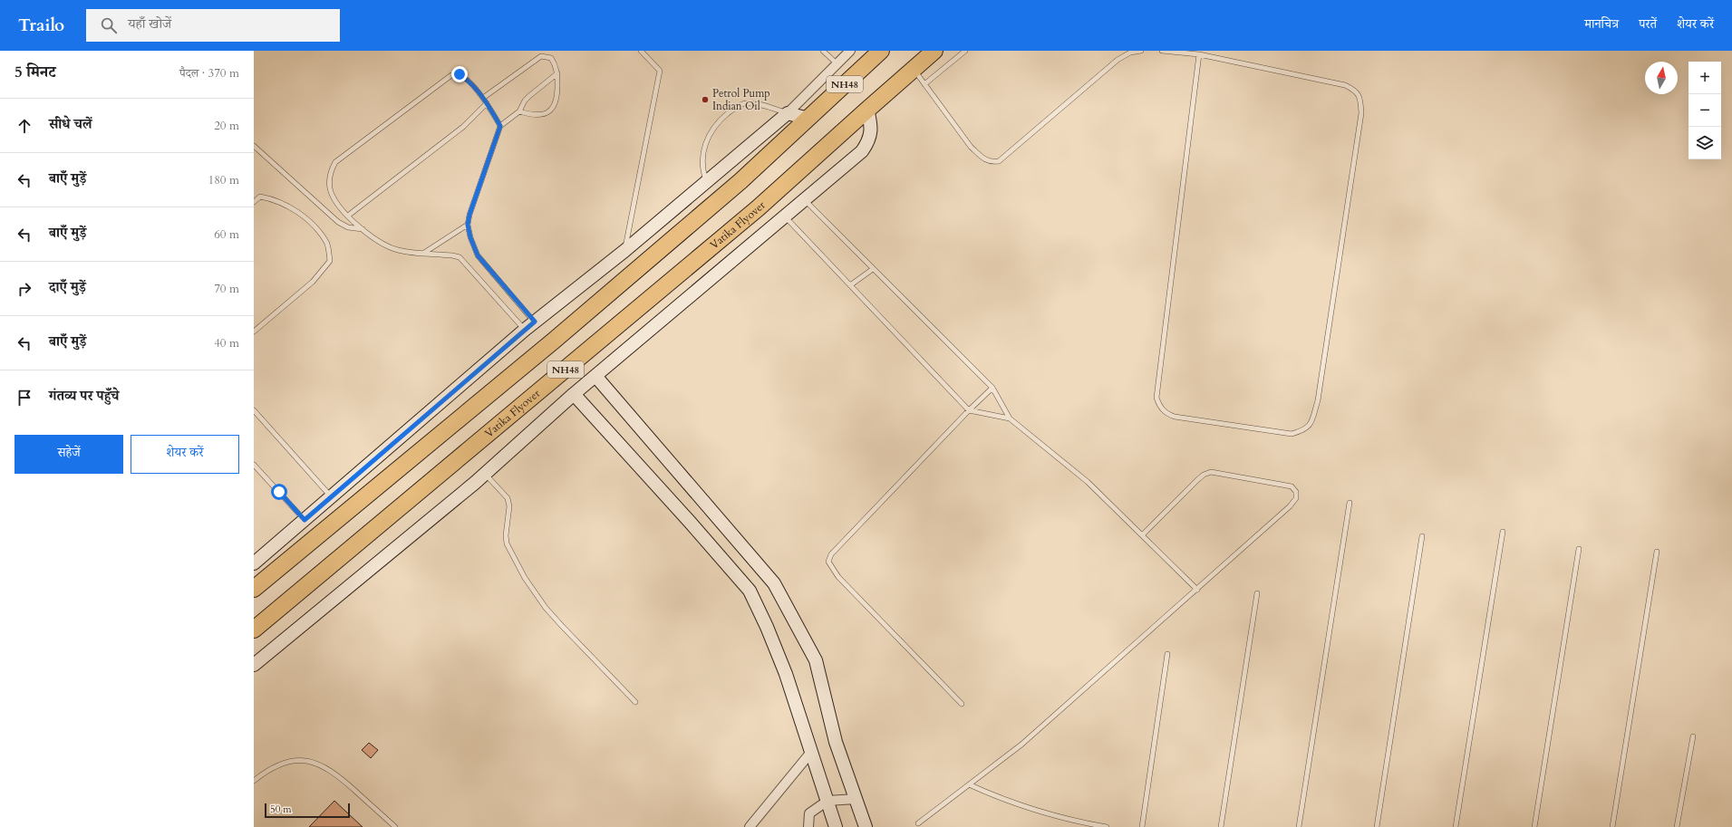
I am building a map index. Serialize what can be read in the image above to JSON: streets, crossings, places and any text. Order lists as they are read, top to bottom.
{
  "streets": {
    "highway": ["NH48", "Vatika Flyover"]
  },
  "crossings": [
    ["NH48", "Vatika Flyover"]
  ],
  "places": ["Petrol Pump Indian Oil"],
  "scale_bar": "50 m",
  "north": "top",
  "page": {
    "header": "Trailo",
    "search": "यहाँ खोजें",
    "nav": ["मानचित्र", "परतें", "शेयर करें"],
    "heading": ["5 मिनट", "पैदल · 370 m"],
    "map_buttons": ["+", "−"],
    "list": [
      ["सीधे चलें", "20 m"],
      ["बाएँ मुड़ें", "180 m"],
      ["बाएँ मुड़ें", "60 m"],
      ["दाएँ मुड़ें", "70 m"],
      ["बाएँ मुड़ें", "40 m"],
      "गंतव्य पर पहुँचे"
    ],
    "buttons": ["सहेजें", "शेयर करें"],
    "scale": "50 m"
  }
}
